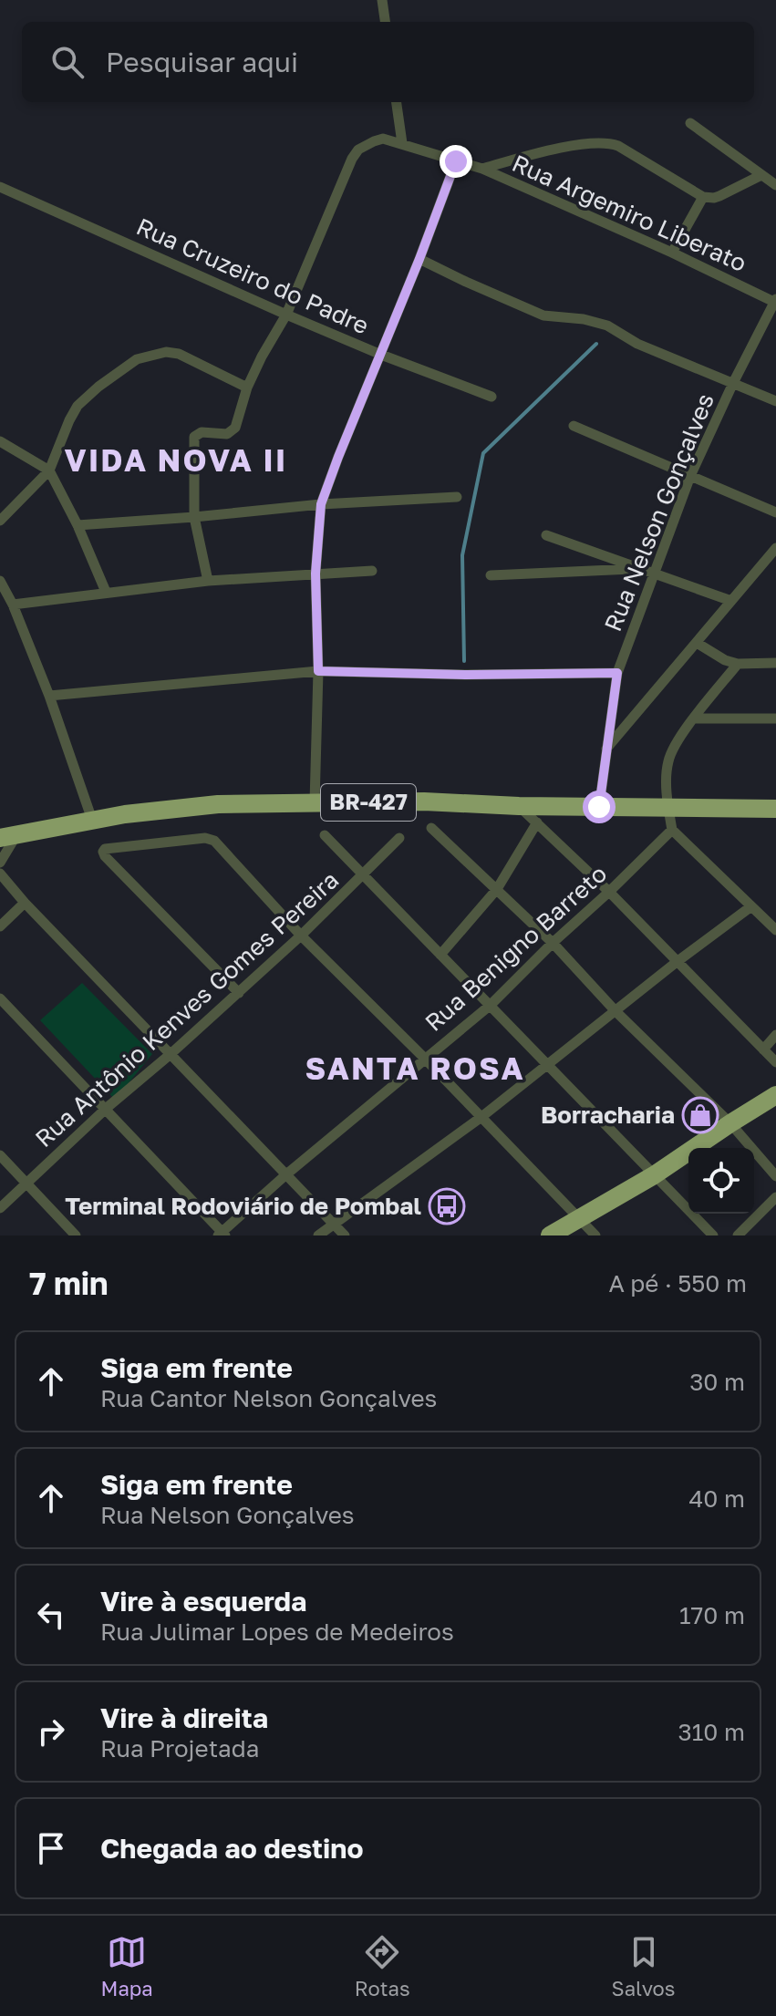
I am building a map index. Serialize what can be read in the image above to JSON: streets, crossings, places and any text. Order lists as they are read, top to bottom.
{
  "streets": {
    "highway": ["BR-427"],
    "street": [
      "Rua Argemiro Liberato",
      "Rua Cruzeiro do Padre",
      "Rua Nelson Gonçalves",
      "Rua Benigno Barreto",
      "Rua Antônio Kenves Gomes Pereira"
    ]
  },
  "crossings": [
    ["Rua Argemiro Liberato", "Rua Nelson Gonçalves"],
    ["Rua Nelson Gonçalves", "BR-427"]
  ],
  "districts": ["VIDA NOVA II", "SANTA ROSA"],
  "places": {
    "shop": ["Borracharia"],
    "bus stop": ["Terminal Rodoviário de Pombal"]
  },
  "page": {
    "search": "Pesquisar aqui",
    "heading": ["7 min", "A pé · 550 m"],
    "list": [
      ["Siga em frente", "Rua Cantor Nelson Gonçalves", "30 m"],
      ["Siga em frente", "Rua Nelson Gonçalves", "40 m"],
      ["Vire à esquerda", "Rua Julimar Lopes de Medeiros", "170 m"],
      ["Vire à direita", "Rua Projetada", "310 m"],
      "Chegada ao destino"
    ],
    "nav": ["Mapa", "Rotas", "Salvos"]
  }
}
